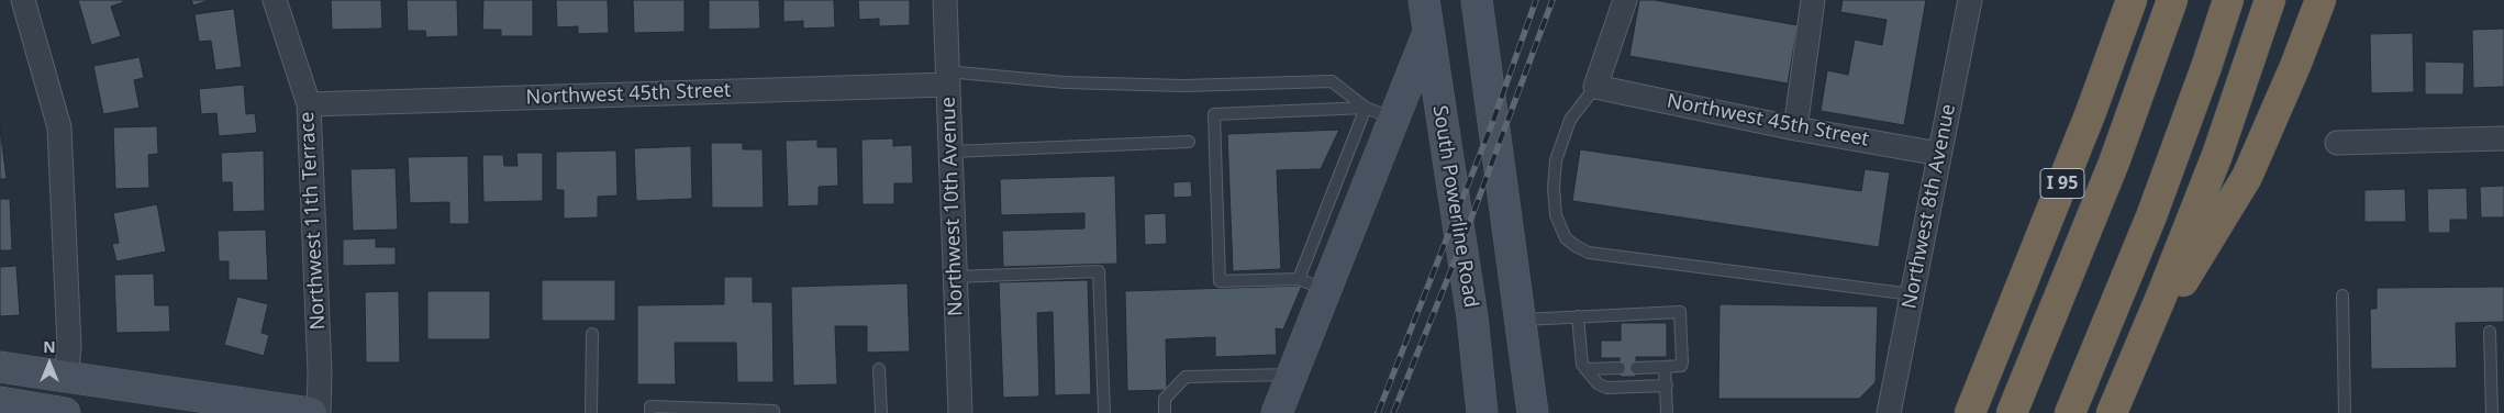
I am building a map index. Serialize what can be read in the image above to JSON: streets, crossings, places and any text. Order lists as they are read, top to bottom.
{
  "streets": {
    "highway": ["I 95"],
    "main road": ["South Powerline Road"],
    "street": [
      "Northwest 45th Street",
      "Northwest 10th Avenue",
      "Northwest 8th Avenue",
      "Northwest 11th Terrace"
    ]
  },
  "crossings": [
    ["Northwest 45th Street", "Northwest 10th Avenue"],
    ["Northwest 45th Street", "Northwest 8th Avenue"],
    ["Northwest 45th Street", "Northwest 11th Terrace"]
  ],
  "north": "top"
}
